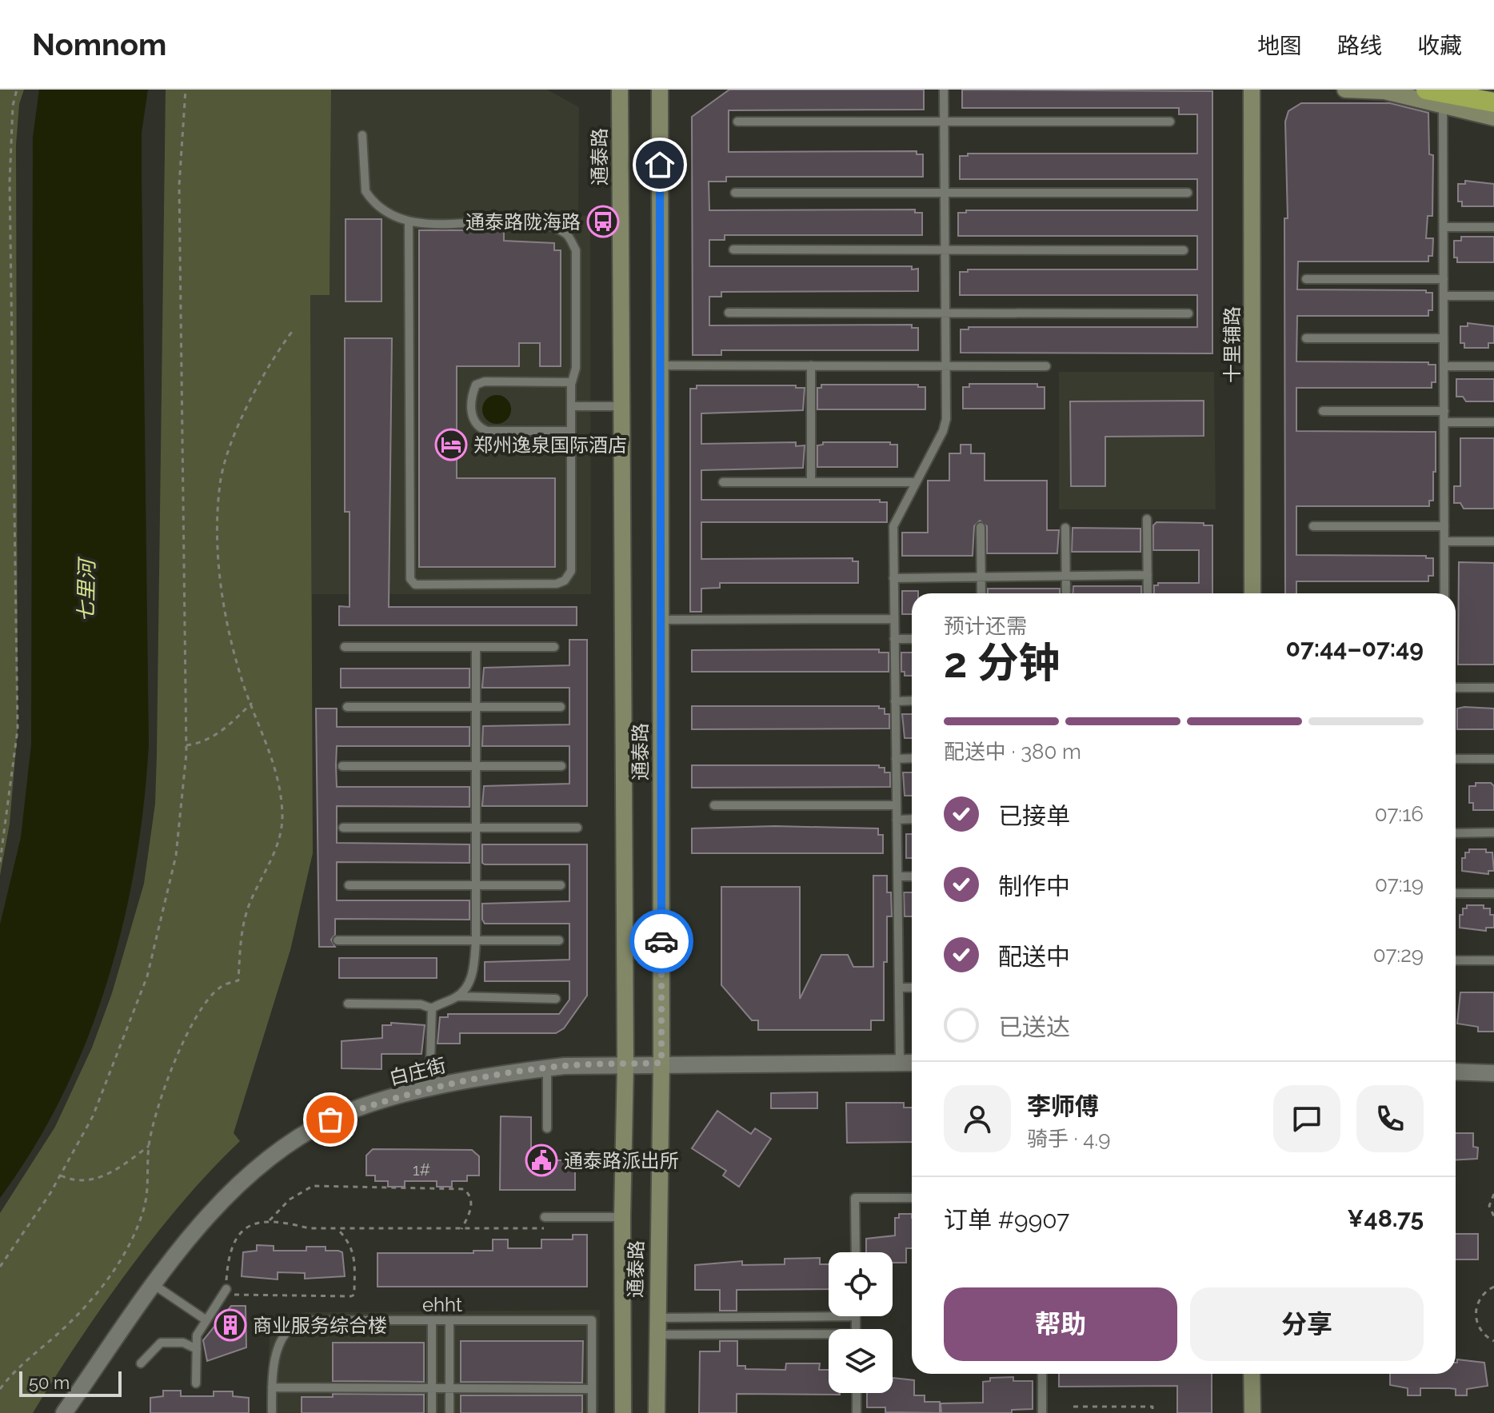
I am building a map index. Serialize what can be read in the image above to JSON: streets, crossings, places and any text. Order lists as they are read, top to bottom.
{
  "streets": {
    "street": ["通泰路", "十里铺路", "白庄街"],
    "lane": ["ehht"]
  },
  "crossings": [
    ["通泰路", "白庄街"]
  ],
  "water": ["七里河"],
  "places": {
    "bus stop": ["通泰路陇海路"],
    "hotel": ["郑州逸泉国际酒店"],
    "public building": ["通泰路派出所"],
    "building": ["商业服务综合楼"]
  },
  "house_numbers": ["1#"],
  "scale_bar": "50 m",
  "page": {
    "header": "Nomnom",
    "nav": ["地图", "路线", "收藏"],
    "heading": ["2 分钟", "预计还需", "07:44–07:49"],
    "panel": [
      "李师傅",
      "骑手 · 4.9",
      "订单 #9907",
      "¥48.75"
    ],
    "bar": "配送中 · 380 m",
    "list": [
      ["已接单", "07:16"],
      ["制作中", "07:19"],
      ["配送中", "07:29"],
      "已送达"
    ],
    "buttons": ["帮助", "分享"],
    "scale": "50 m"
  }
}
